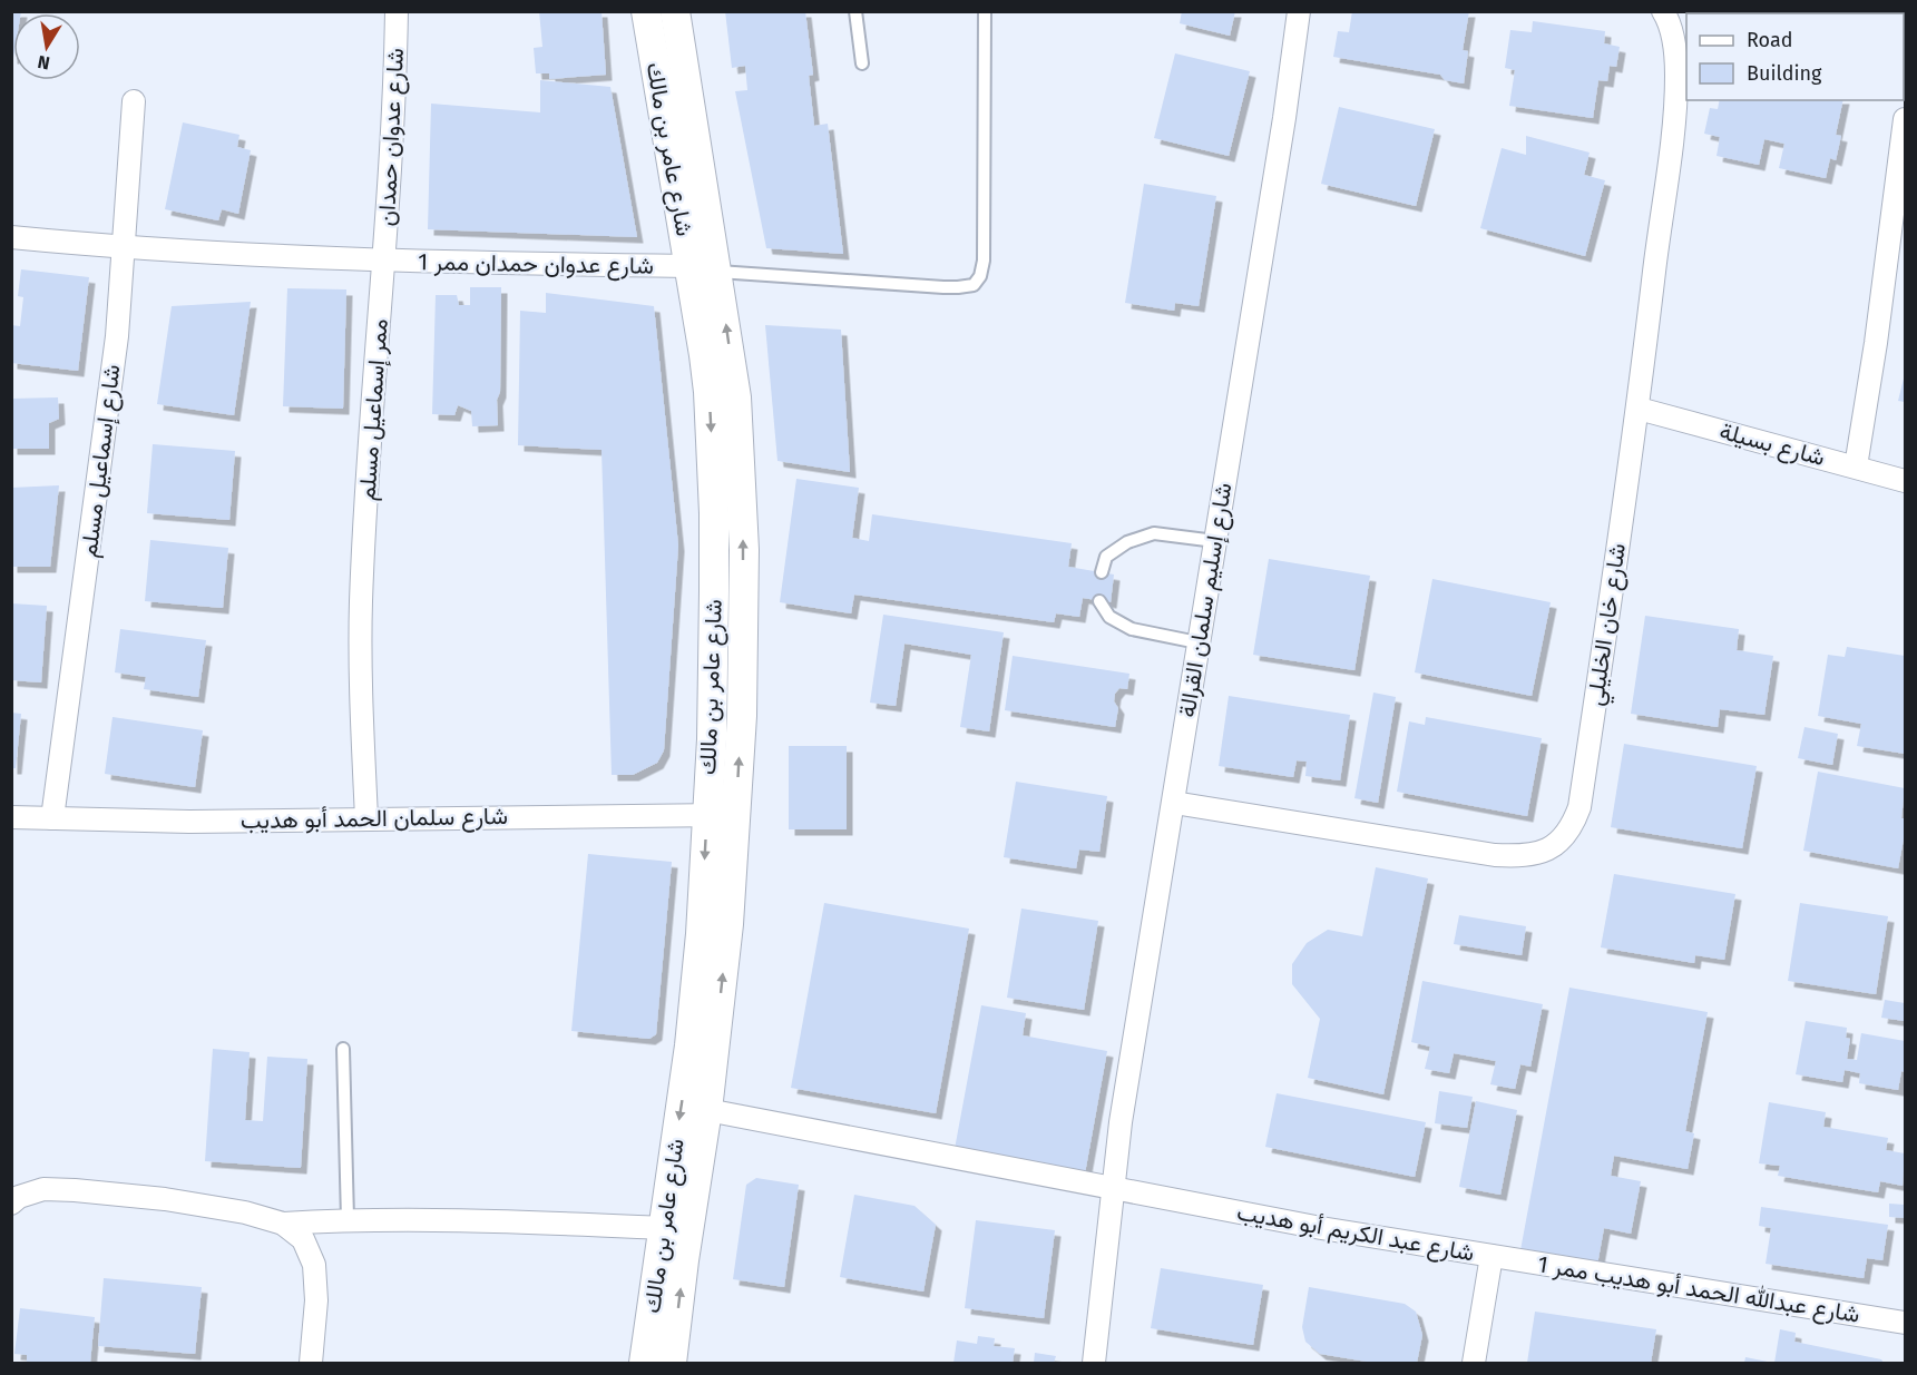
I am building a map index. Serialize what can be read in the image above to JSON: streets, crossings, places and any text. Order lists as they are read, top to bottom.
{
  "streets": {
    "street": [
      "شارع عدوان حمدان",
      "شارع عامر بن مالك",
      "شارع عدوان حمدان ممر 1",
      "ممر إسماعيل مسلم",
      "شارع بسيلة",
      "شارع إسماعيل مسلم",
      "شارع إسليم سلمان القرالة",
      "شارع خان الخليلي",
      "شارع سلمان الحمد أبو هديب",
      "شارع عبد الكريم أبو هديب",
      "شارع عبدالله الحمد أبو هديب ممر 1"
    ]
  },
  "crossings": [
    ["شارع عدوان حمدان", "شارع عدوان حمدان ممر 1"],
    ["شارع عدوان حمدان", "ممر إسماعيل مسلم"],
    ["شارع عامر بن مالك", "شارع عدوان حمدان ممر 1"],
    ["شارع عامر بن مالك", "شارع سلمان الحمد أبو هديب"],
    ["شارع عامر بن مالك", "شارع عبد الكريم أبو هديب"],
    ["شارع عدوان حمدان ممر 1", "ممر إسماعيل مسلم"],
    ["ممر إسماعيل مسلم", "شارع سلمان الحمد أبو هديب"],
    ["شارع بسيلة", "شارع خان الخليلي"],
    ["شارع إسماعيل مسلم", "شارع سلمان الحمد أبو هديب"],
    ["شارع إسليم سلمان القرالة", "شارع خان الخليلي"],
    ["شارع إسليم سلمان القرالة", "شارع عبد الكريم أبو هديب"],
    ["شارع عبد الكريم أبو هديب", "شارع عبدالله الحمد أبو هديب ممر 1"]
  ],
  "legend": ["Road", "Building"],
  "north": "bottom"
}
